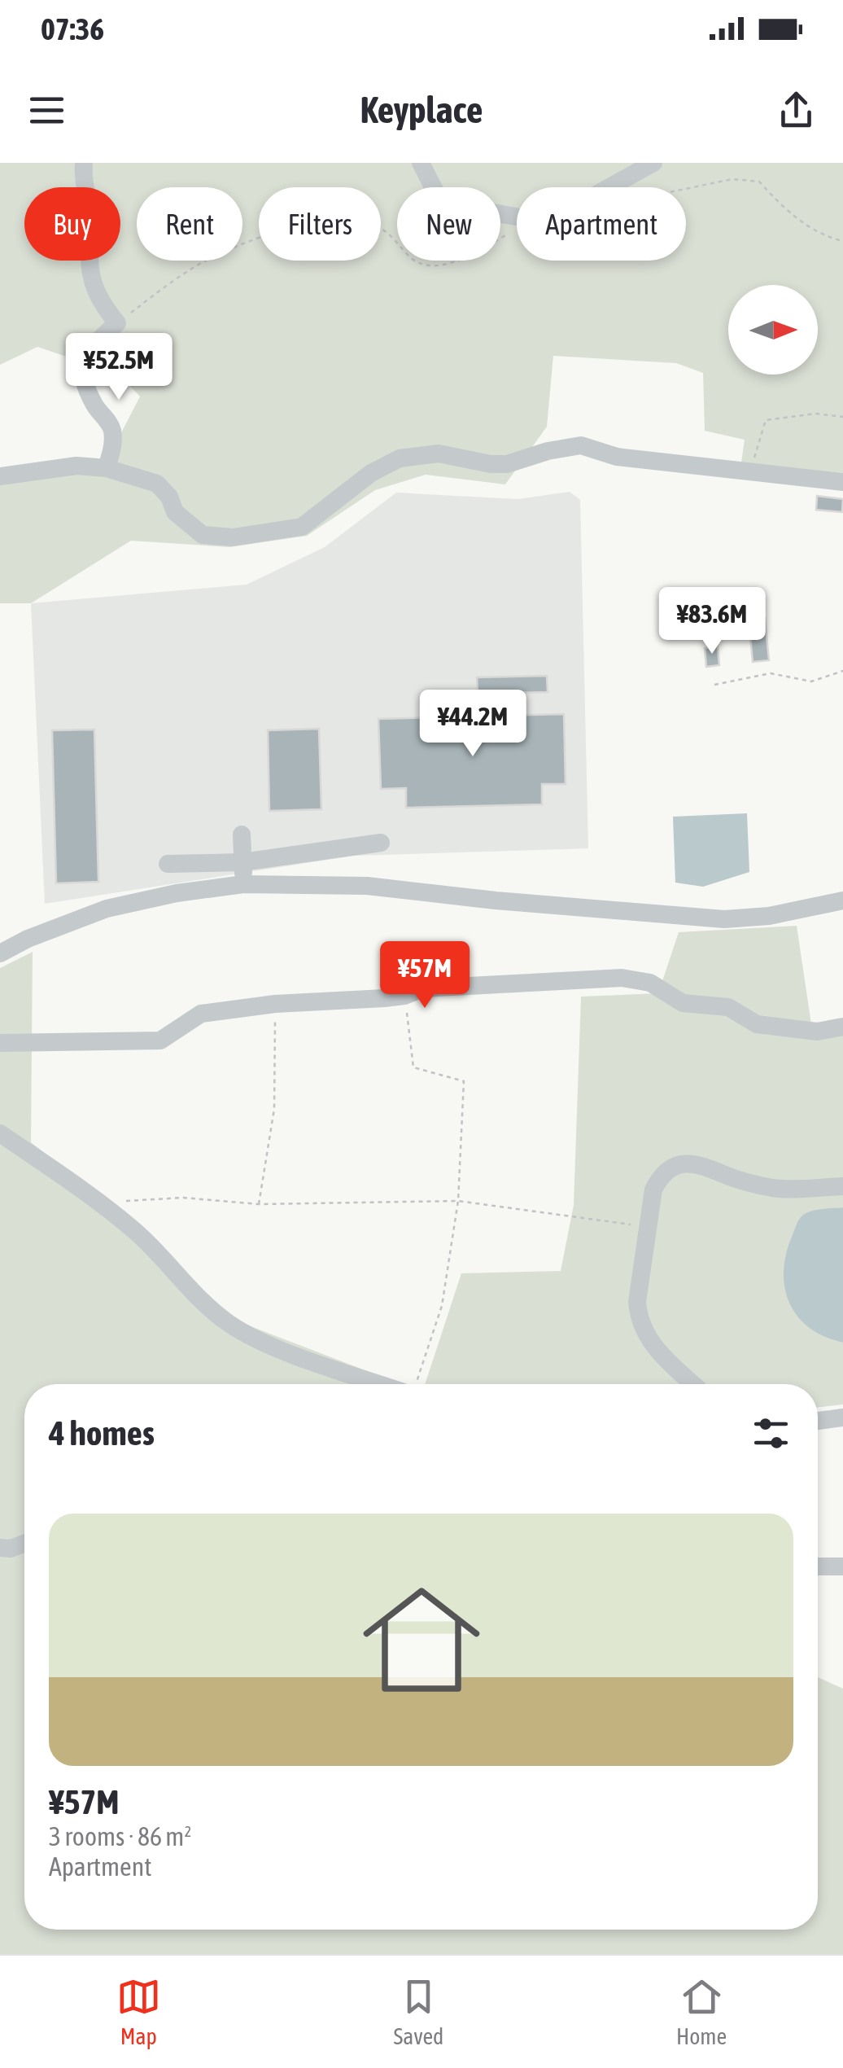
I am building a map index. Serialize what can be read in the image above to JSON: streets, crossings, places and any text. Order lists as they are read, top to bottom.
{
  "north": "right",
  "page": {
    "status": "07:36",
    "header": "Keyplace",
    "chip": [
      "Buy",
      "Rent",
      "Filters",
      "New",
      "Apartment"
    ],
    "price": [
      "¥52.5M",
      "¥83.6M",
      "¥44.2M",
      "¥57M"
    ],
    "heading": "4 homes",
    "list": [
      {
        "name": "¥57M",
        "note": "3 rooms · 86 m² · Apartment"
      }
    ],
    "tabs": ["Map", "Saved", "Home"]
  }
}
